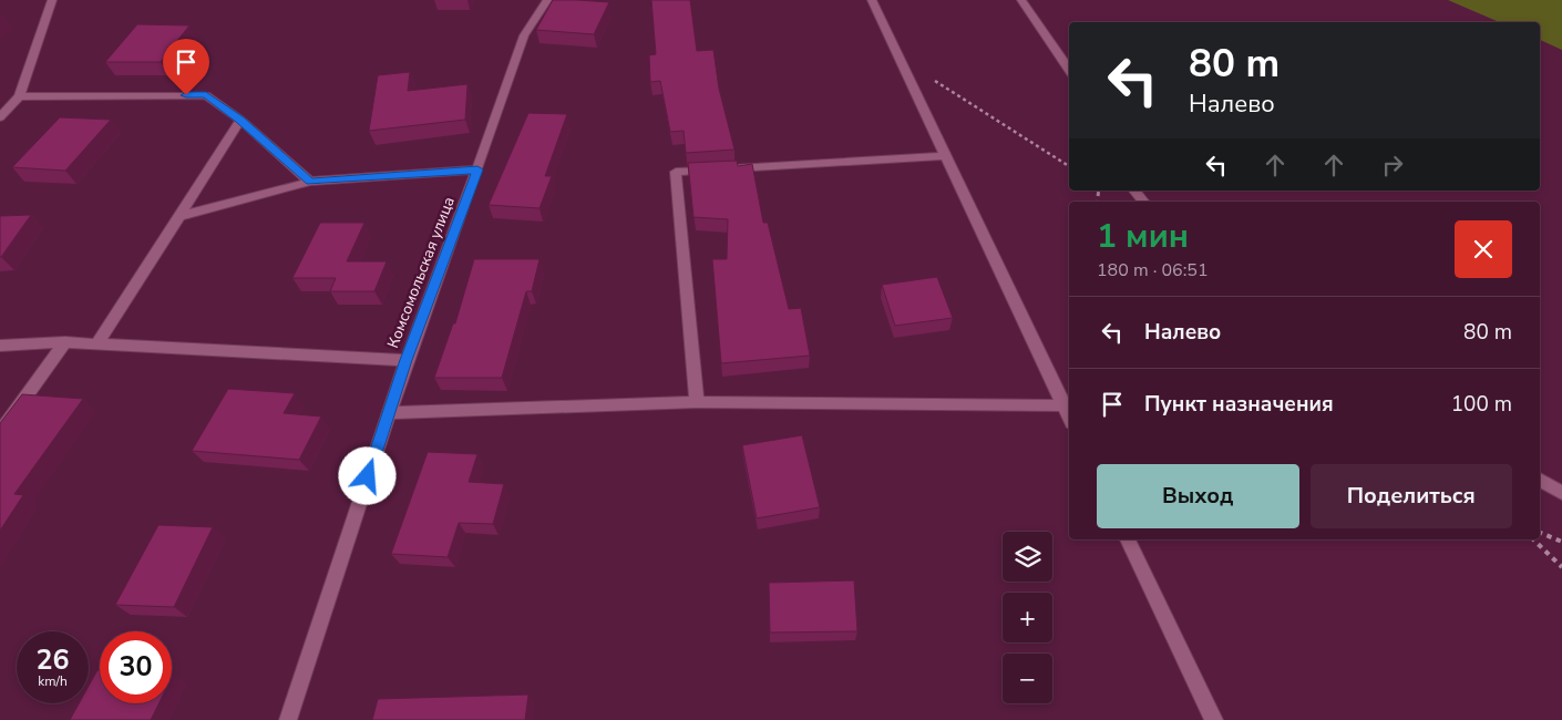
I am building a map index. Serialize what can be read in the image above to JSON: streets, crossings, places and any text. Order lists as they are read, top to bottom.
{
  "streets": {
    "street": ["Комсомольская улица"]
  },
  "page": {
    "turn": ["80 m", "Налево"],
    "heading": ["1 мин", "180 m · 06:51"],
    "list": [
      {
        "name": "Налево",
        "value": "80 m"
      },
      {
        "name": "Пункт назначения",
        "value": "100 m"
      }
    ],
    "buttons": ["Выход", "Поделиться"],
    "map_buttons": ["+", "−"],
    "speed": "26 km/h",
    "limit": "30"
  }
}
